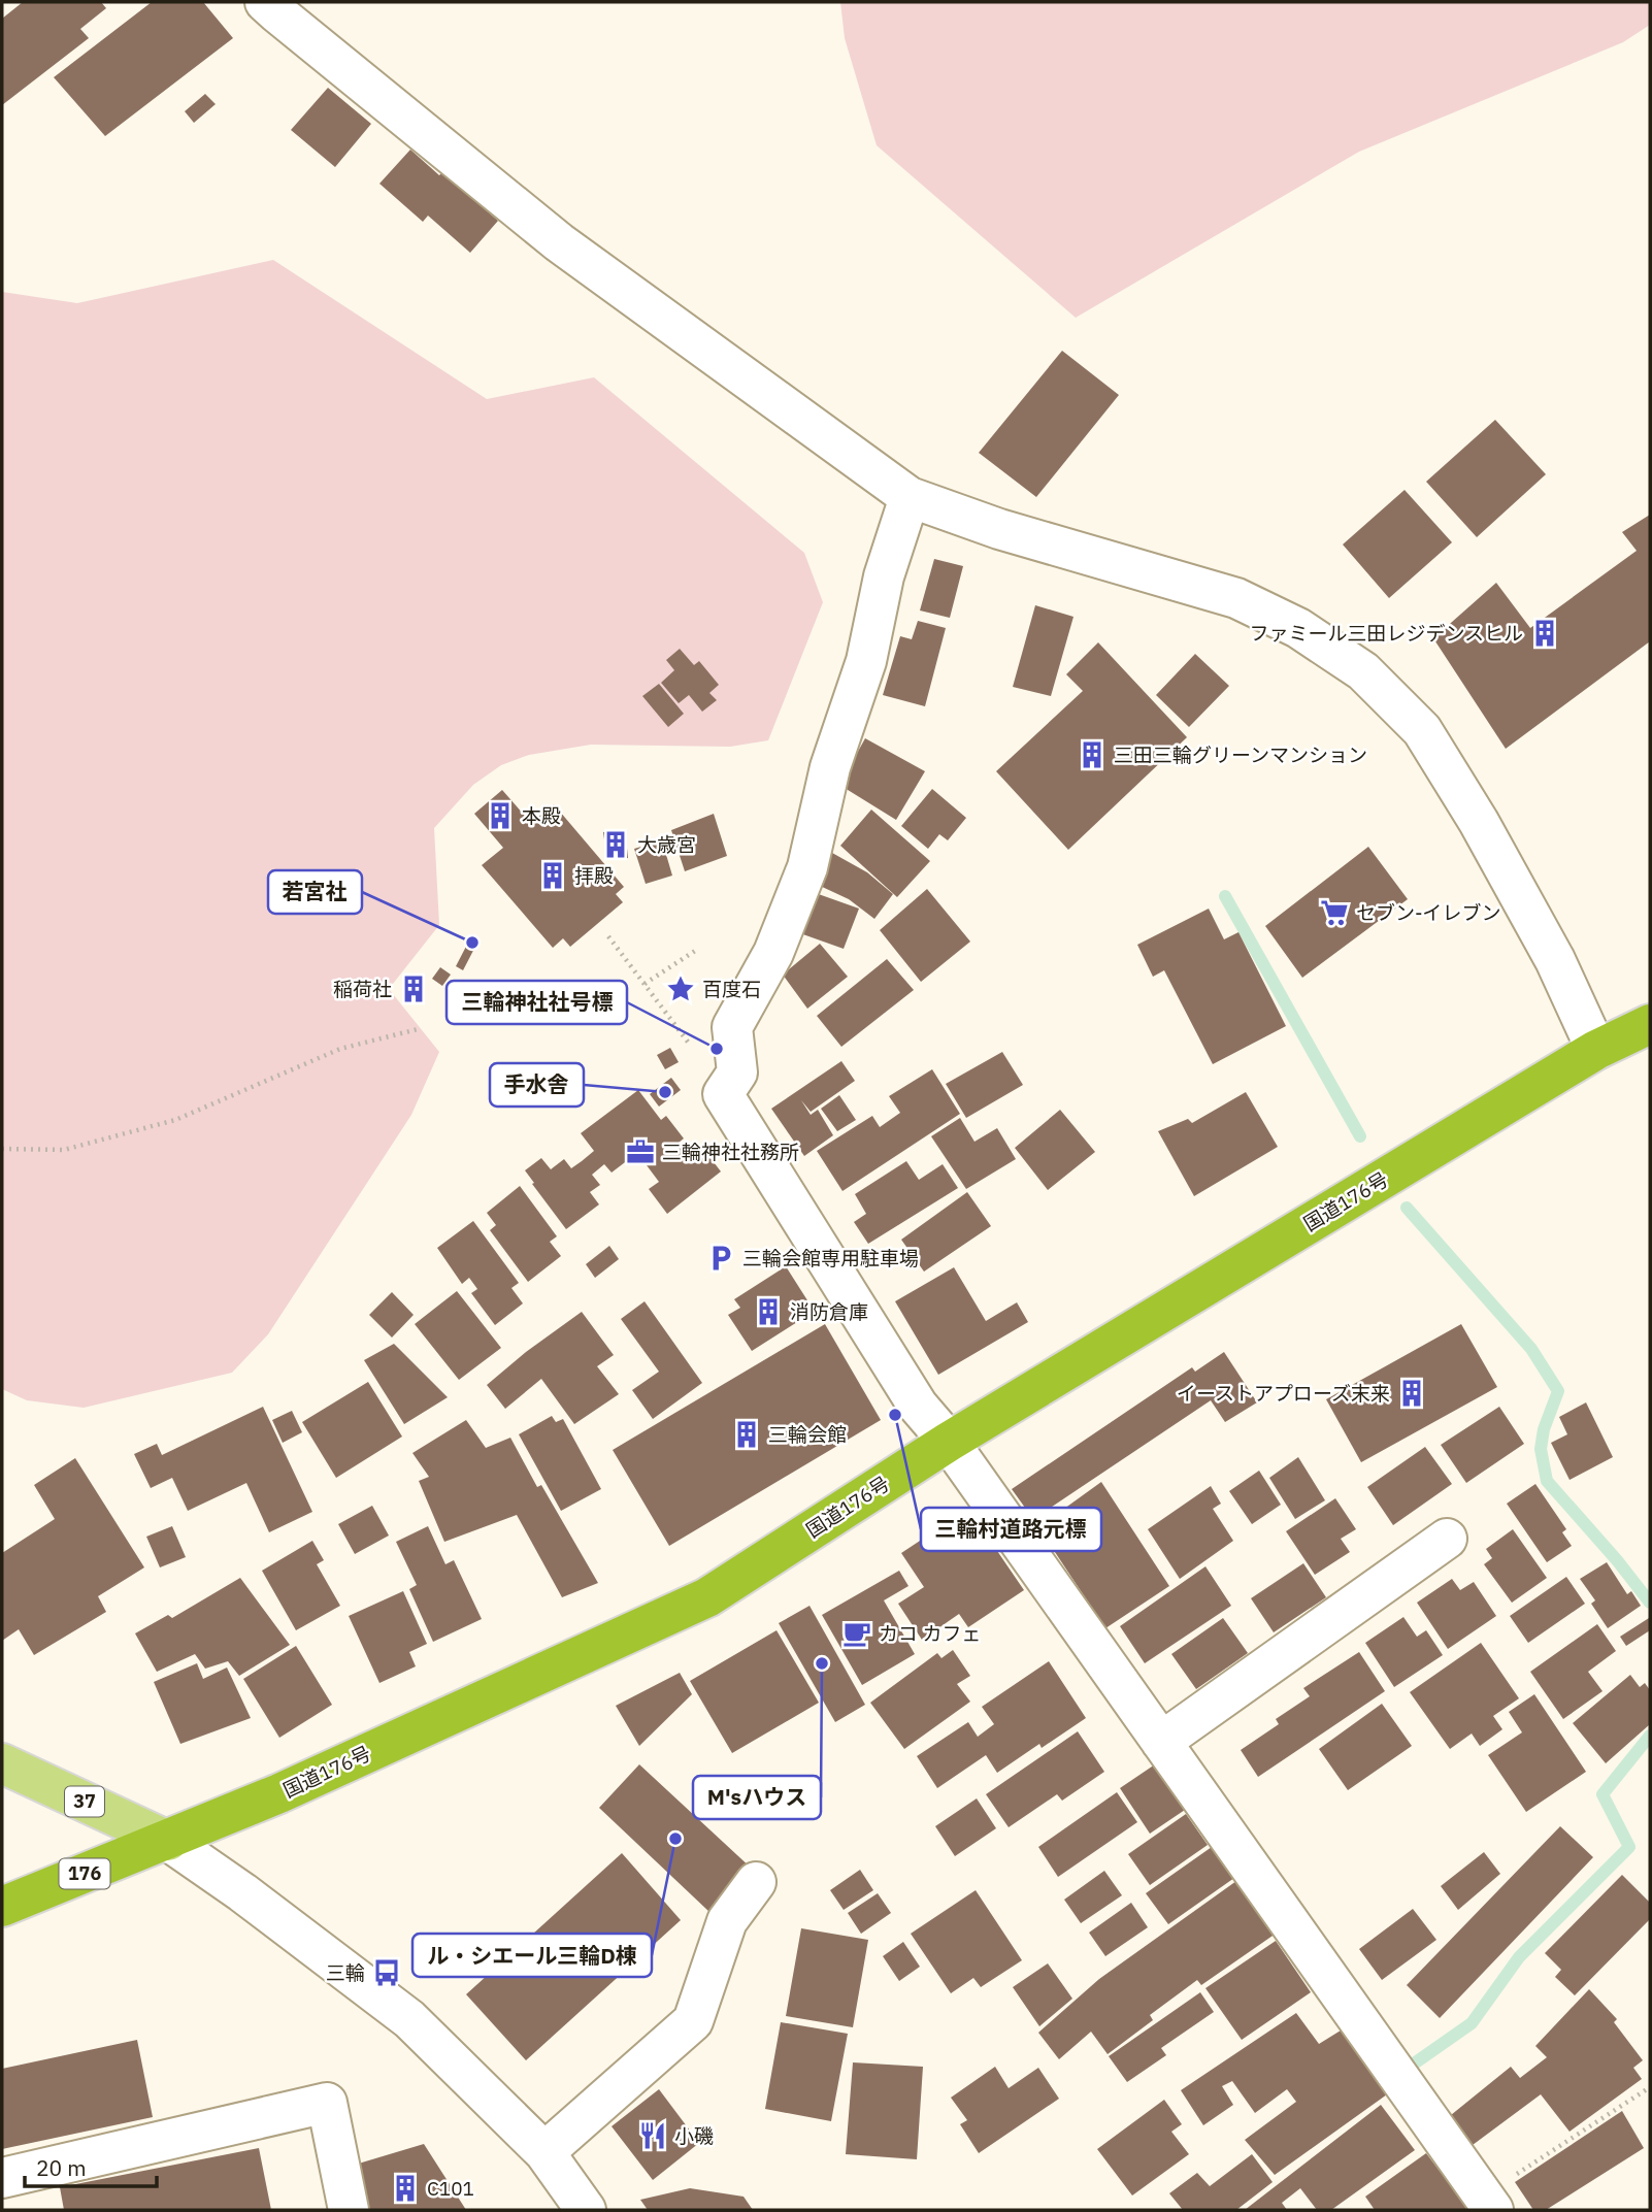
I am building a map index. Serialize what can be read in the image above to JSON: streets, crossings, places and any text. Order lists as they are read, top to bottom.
{
  "streets": {
    "highway": ["国道176号", "176"],
    "main road": ["37"]
  },
  "crossings": [
    ["国道176号", "37"]
  ],
  "places": {
    "building": [
      "ファミール三田レジデンスヒル",
      "三田三輪グリーンマンション",
      "本殿",
      "大歳宮",
      "拝殿",
      "稲荷社",
      "消防倉庫",
      "イーストアプローズ末来",
      "三輪会館",
      "C101"
    ],
    "supermarket": ["セブン-イレブン"],
    "other": [
      "若宮社",
      "三輪神社社号標",
      "手水舎",
      "三輪村道路元標",
      "M'sハウス",
      "ル・シエール三輪D棟"
    ],
    "place": ["百度石"],
    "office": ["三輪神社社務所"],
    "parking": ["三輪会館専用駐車場"],
    "cafe": ["カコ カフェ"],
    "bus stop": ["三輪"],
    "restaurant": ["小磯"]
  },
  "scale_bar": "20 m"
}
